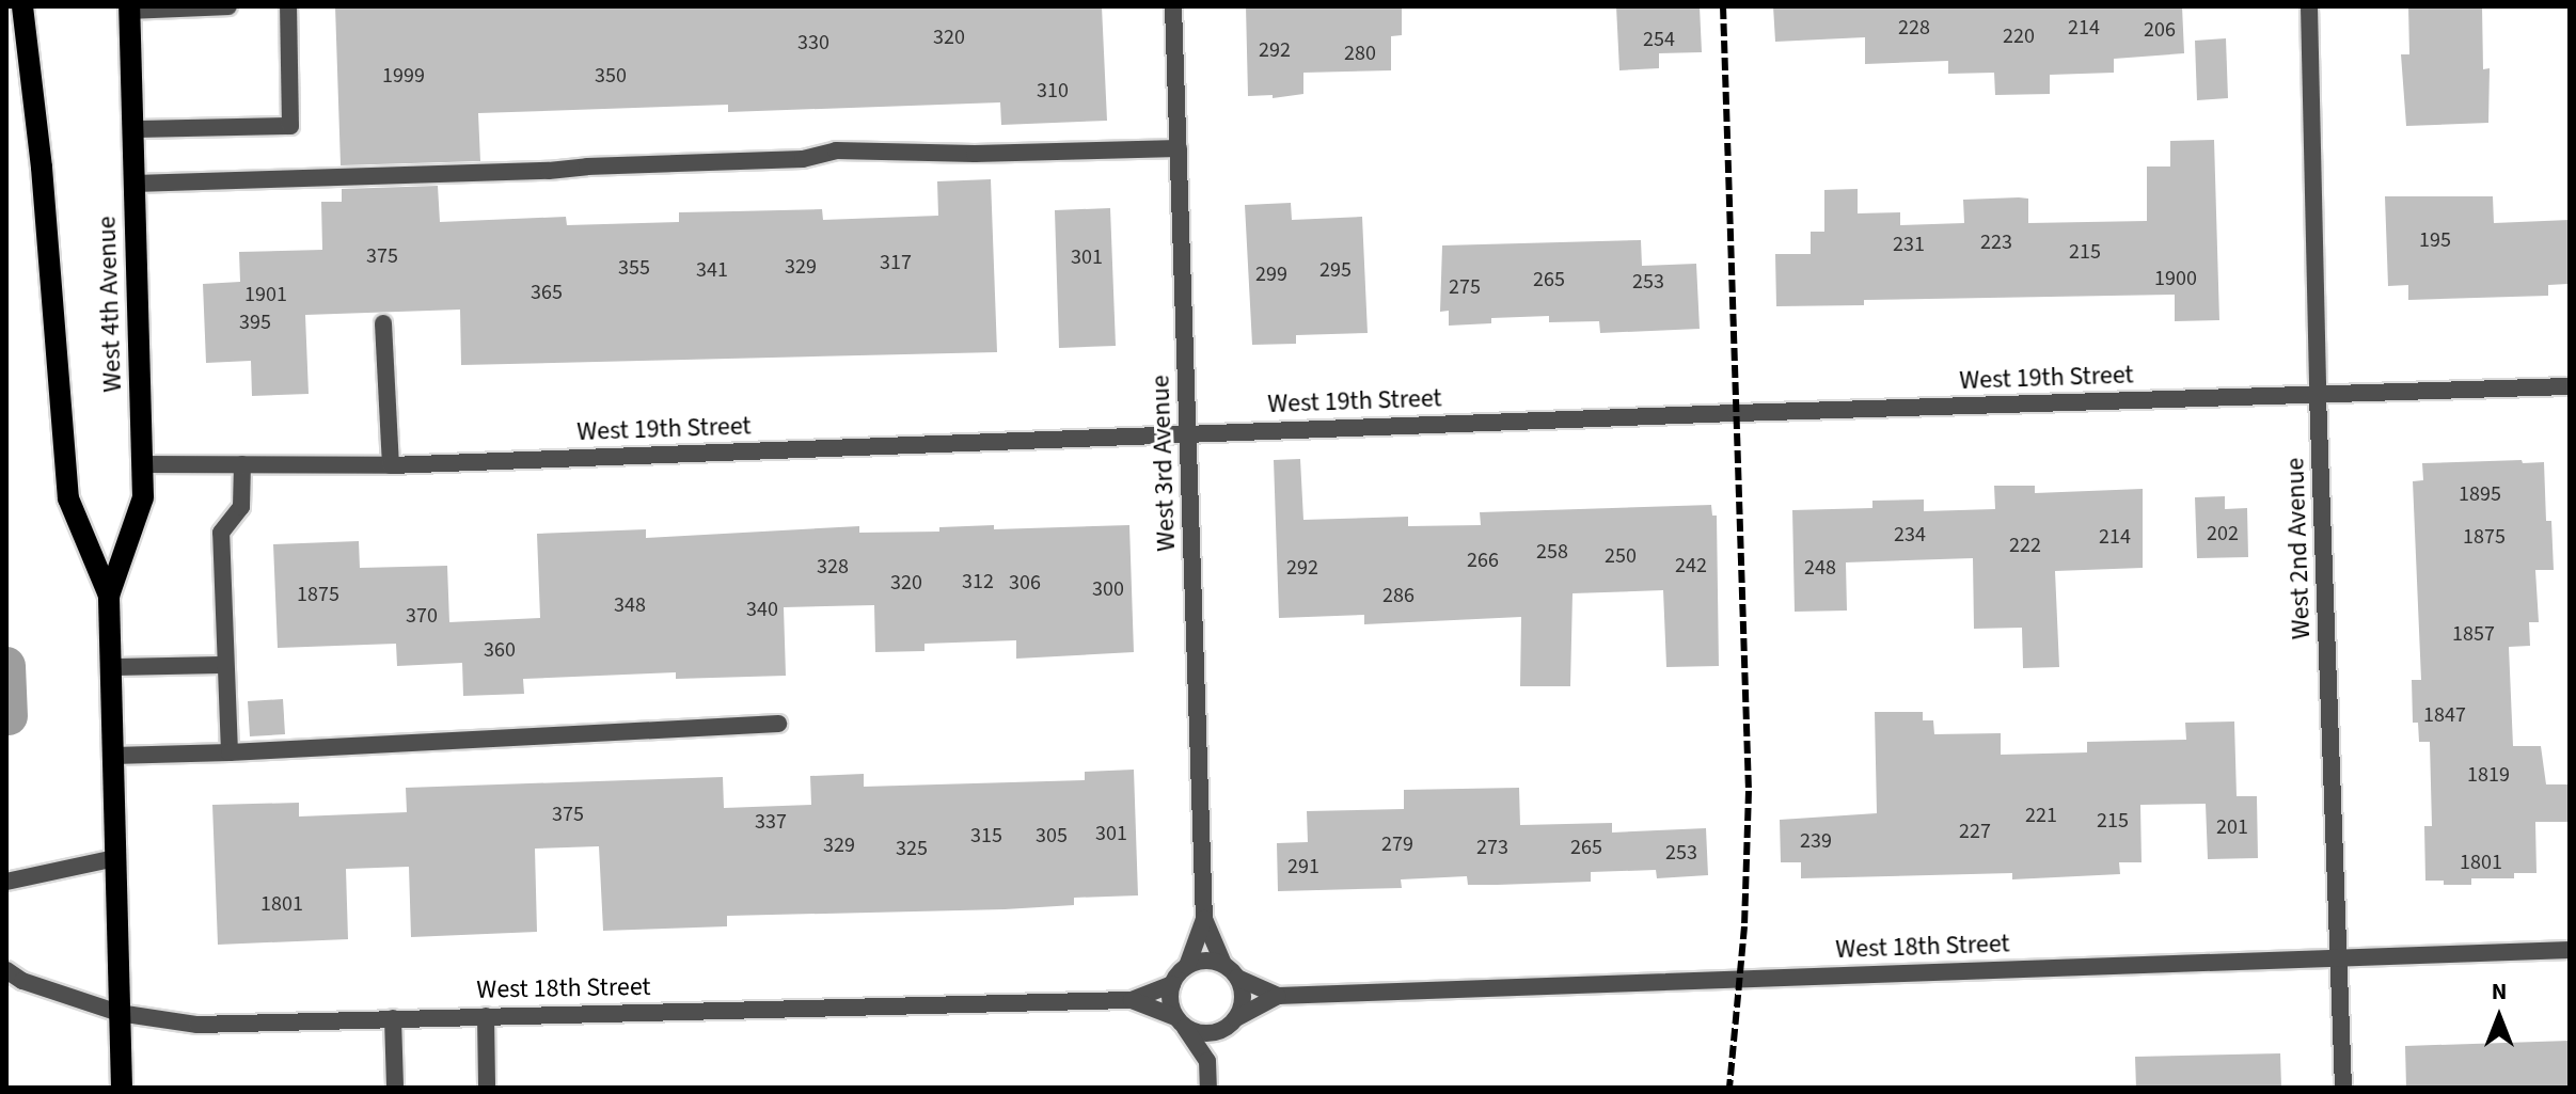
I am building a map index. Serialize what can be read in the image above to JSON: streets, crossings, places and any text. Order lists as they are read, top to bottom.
{
  "streets": {
    "main road": ["West 4th Avenue"],
    "street": [
      "West 19th Street",
      "West 3rd Avenue",
      "West 2nd Avenue",
      "West 18th Street"
    ]
  },
  "crossings": [
    ["West 4th Avenue", "West 19th Street"],
    ["West 4th Avenue", "West 18th Street"],
    ["West 19th Street", "West 3rd Avenue"],
    ["West 19th Street", "West 2nd Avenue"],
    ["West 3rd Avenue", "West 18th Street"],
    ["West 2nd Avenue", "West 18th Street"]
  ],
  "house_numbers": [
    "228",
    "214",
    "206",
    "220",
    "320",
    "254",
    "330",
    "292",
    "280",
    "1999",
    "350",
    "310",
    "195",
    "223",
    "231",
    "215",
    "375",
    "301",
    "317",
    "329",
    "355",
    "341",
    "295",
    "299",
    "1900",
    "265",
    "253",
    "275",
    "365",
    "1901",
    "395",
    "1895",
    "202",
    "234",
    "214",
    "1875",
    "222",
    "258",
    "250",
    "266",
    "242",
    "328",
    "292",
    "248",
    "312",
    "320",
    "306",
    "300",
    "1875",
    "286",
    "348",
    "340",
    "370",
    "1857",
    "360",
    "1847",
    "1819",
    "375",
    "221",
    "215",
    "337",
    "201",
    "227",
    "301",
    "315",
    "305",
    "239",
    "279",
    "329",
    "273",
    "265",
    "325",
    "253",
    "1801",
    "291",
    "1801"
  ],
  "north": "top"
}
